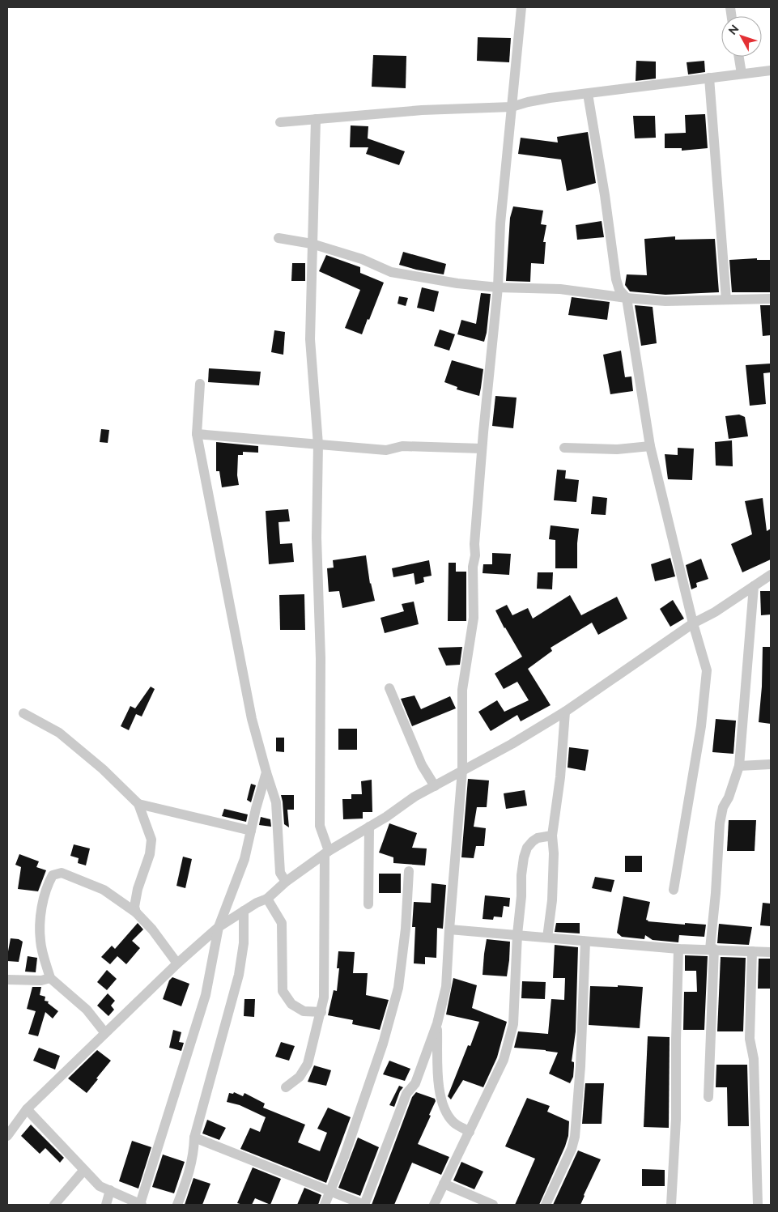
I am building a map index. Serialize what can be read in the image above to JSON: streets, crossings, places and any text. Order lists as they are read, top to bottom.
{
  "north": "top left"
}
